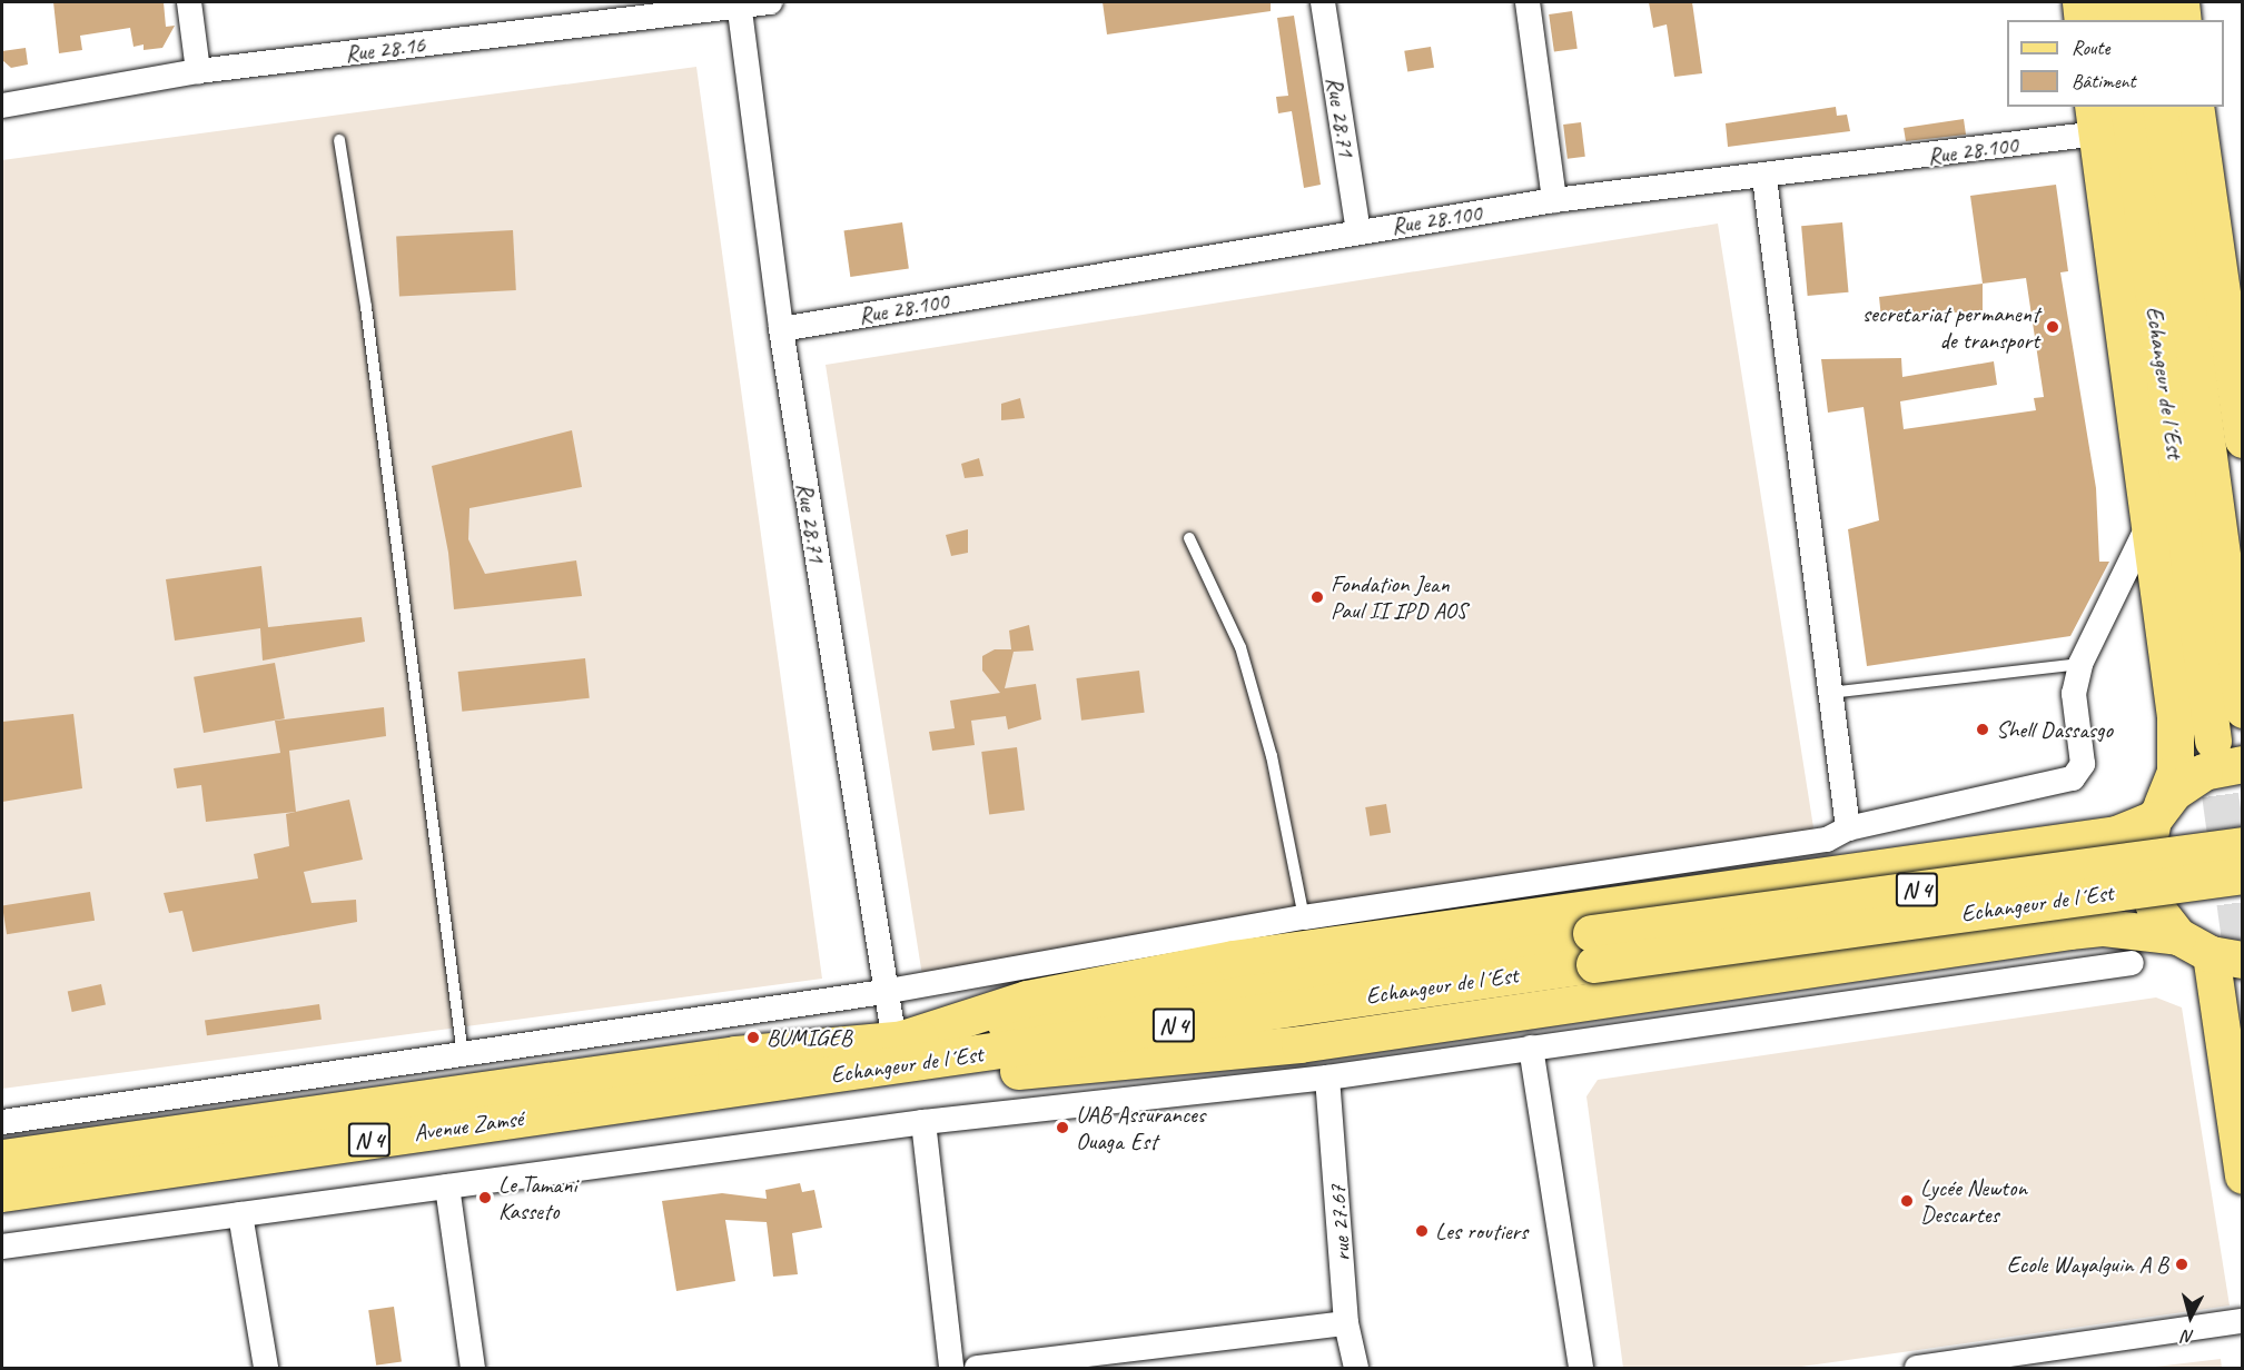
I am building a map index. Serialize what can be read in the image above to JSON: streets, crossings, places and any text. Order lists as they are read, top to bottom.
{
  "streets": {
    "main road": ["Echangeur de l´Est", "N 4", "Avenue Zamsé"],
    "street": [
      "Rue 28.16",
      "Rue 28.71",
      "Rue 28.100",
      "rue 27.67"
    ]
  },
  "crossings": [
    ["Rue 28.16", "Rue 28.71"],
    ["Rue 28.71", "Rue 28.100"],
    ["Rue 28.71", "Echangeur de l´Est"],
    ["Rue 28.100", "Echangeur de l´Est"],
    ["Echangeur de l´Est", "Avenue Zamsé"]
  ],
  "places": [
    "secretariat permanent de transport",
    "Fondation Jean Paul II IPD AOS",
    "Shell Dassasgo",
    "BUMIGEB",
    "UAB Assurances Ouaga Est",
    "Le Tamani Kasseto",
    "Lycée Newton Descartes",
    "Les routiers",
    "Ecole Wayalguin A B"
  ],
  "legend": ["Route", "Bâtiment"],
  "north": "bottom"
}
